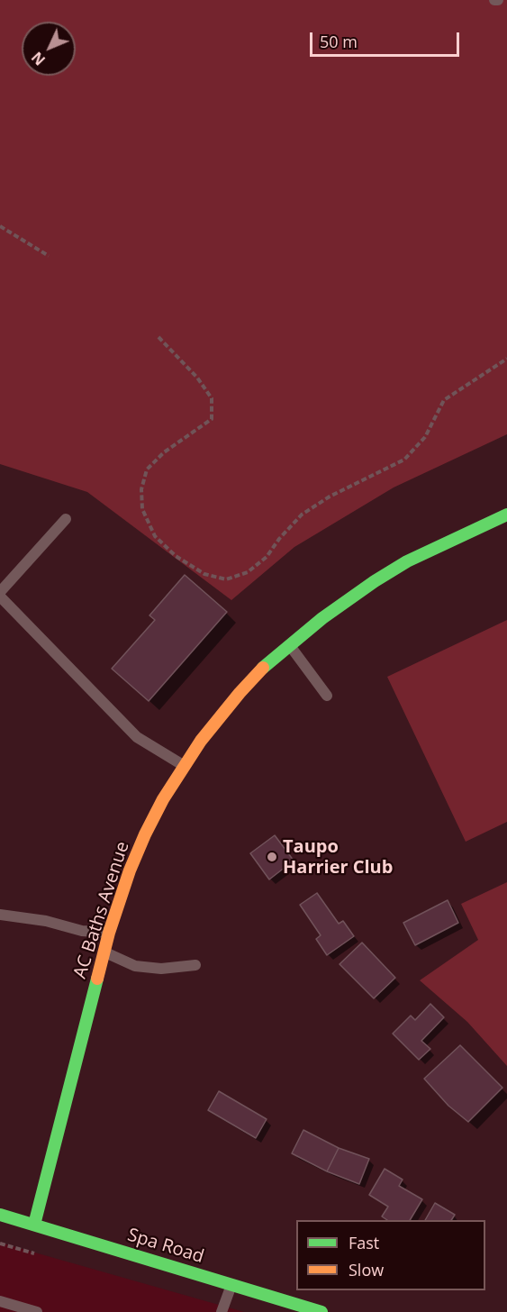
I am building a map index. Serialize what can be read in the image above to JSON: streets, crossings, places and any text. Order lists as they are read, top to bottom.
{
  "streets": {
    "street": ["AC Baths Avenue", "Spa Road"]
  },
  "crossings": [
    ["AC Baths Avenue", "Spa Road"]
  ],
  "places": ["Taupo Harrier Club"],
  "legend": ["Fast", "Slow"],
  "scale_bar": "50 m",
  "north": "bottom left"
}
